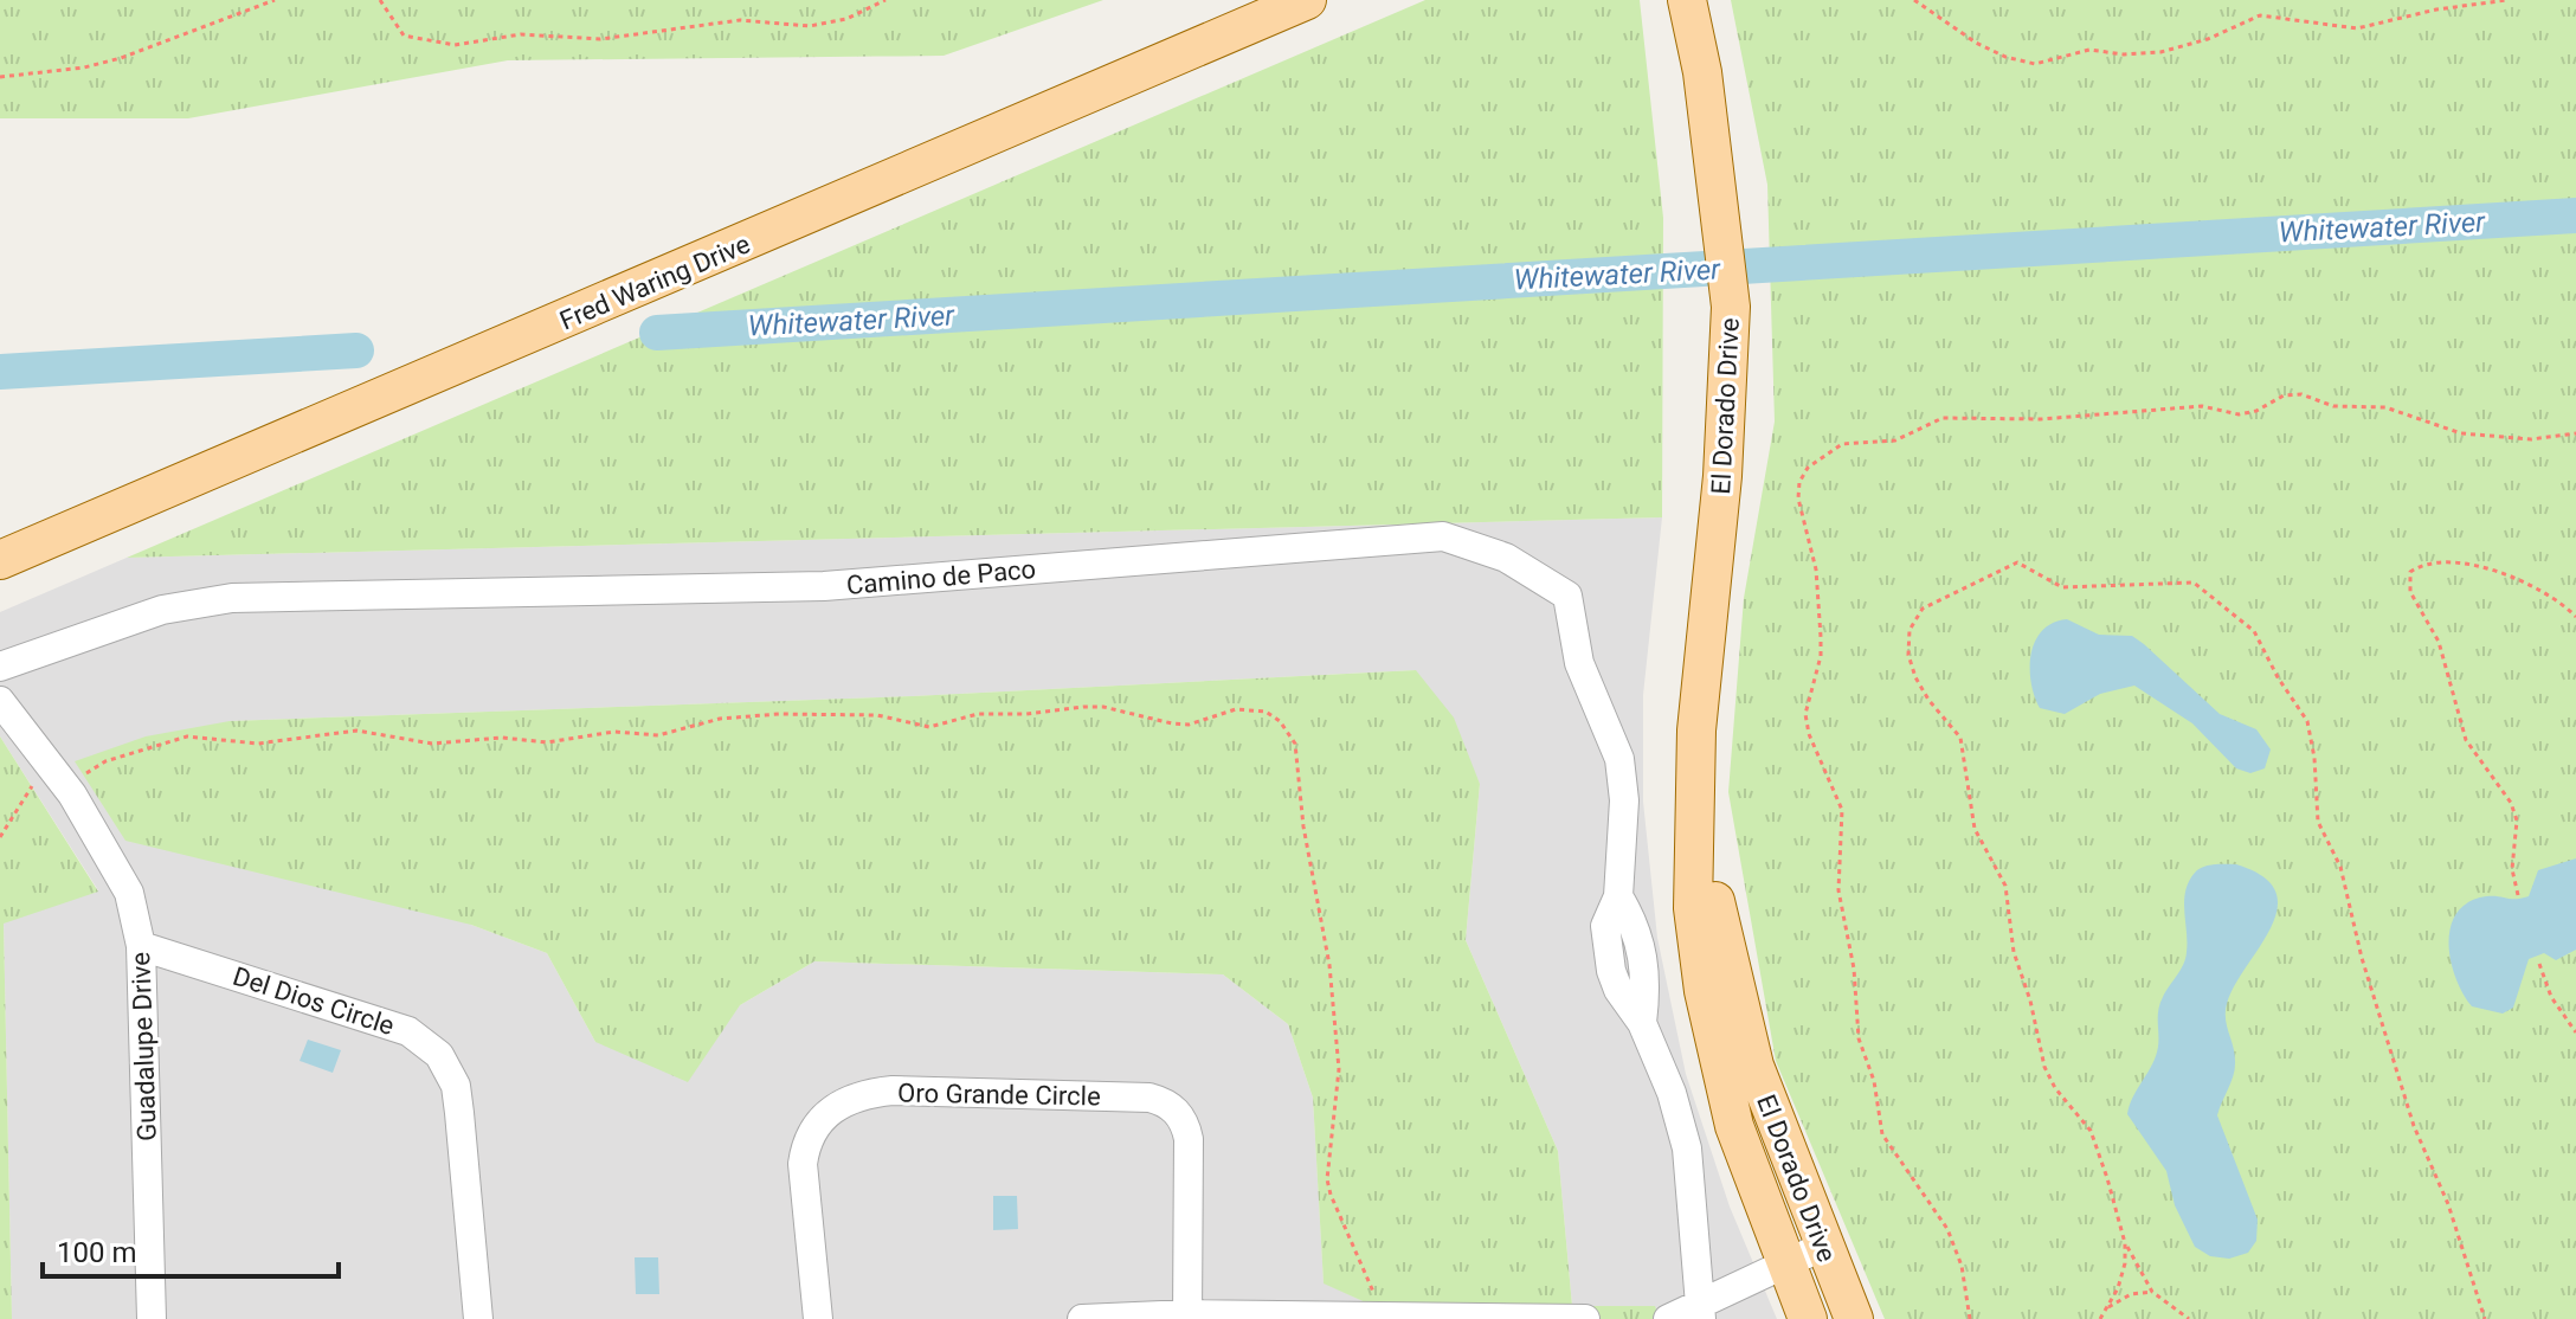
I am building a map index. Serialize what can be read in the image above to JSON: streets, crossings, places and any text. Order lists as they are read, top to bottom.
{
  "streets": {
    "main road": ["Fred Waring Drive", "El Dorado Drive"],
    "street": [
      "Camino de Paco",
      "Del Dios Circle",
      "Guadalupe Drive",
      "Oro Grande Circle"
    ]
  },
  "crossings": [
    ["Del Dios Circle", "Guadalupe Drive"]
  ],
  "water": ["Whitewater River"],
  "scale_bar": "100 m"
}
